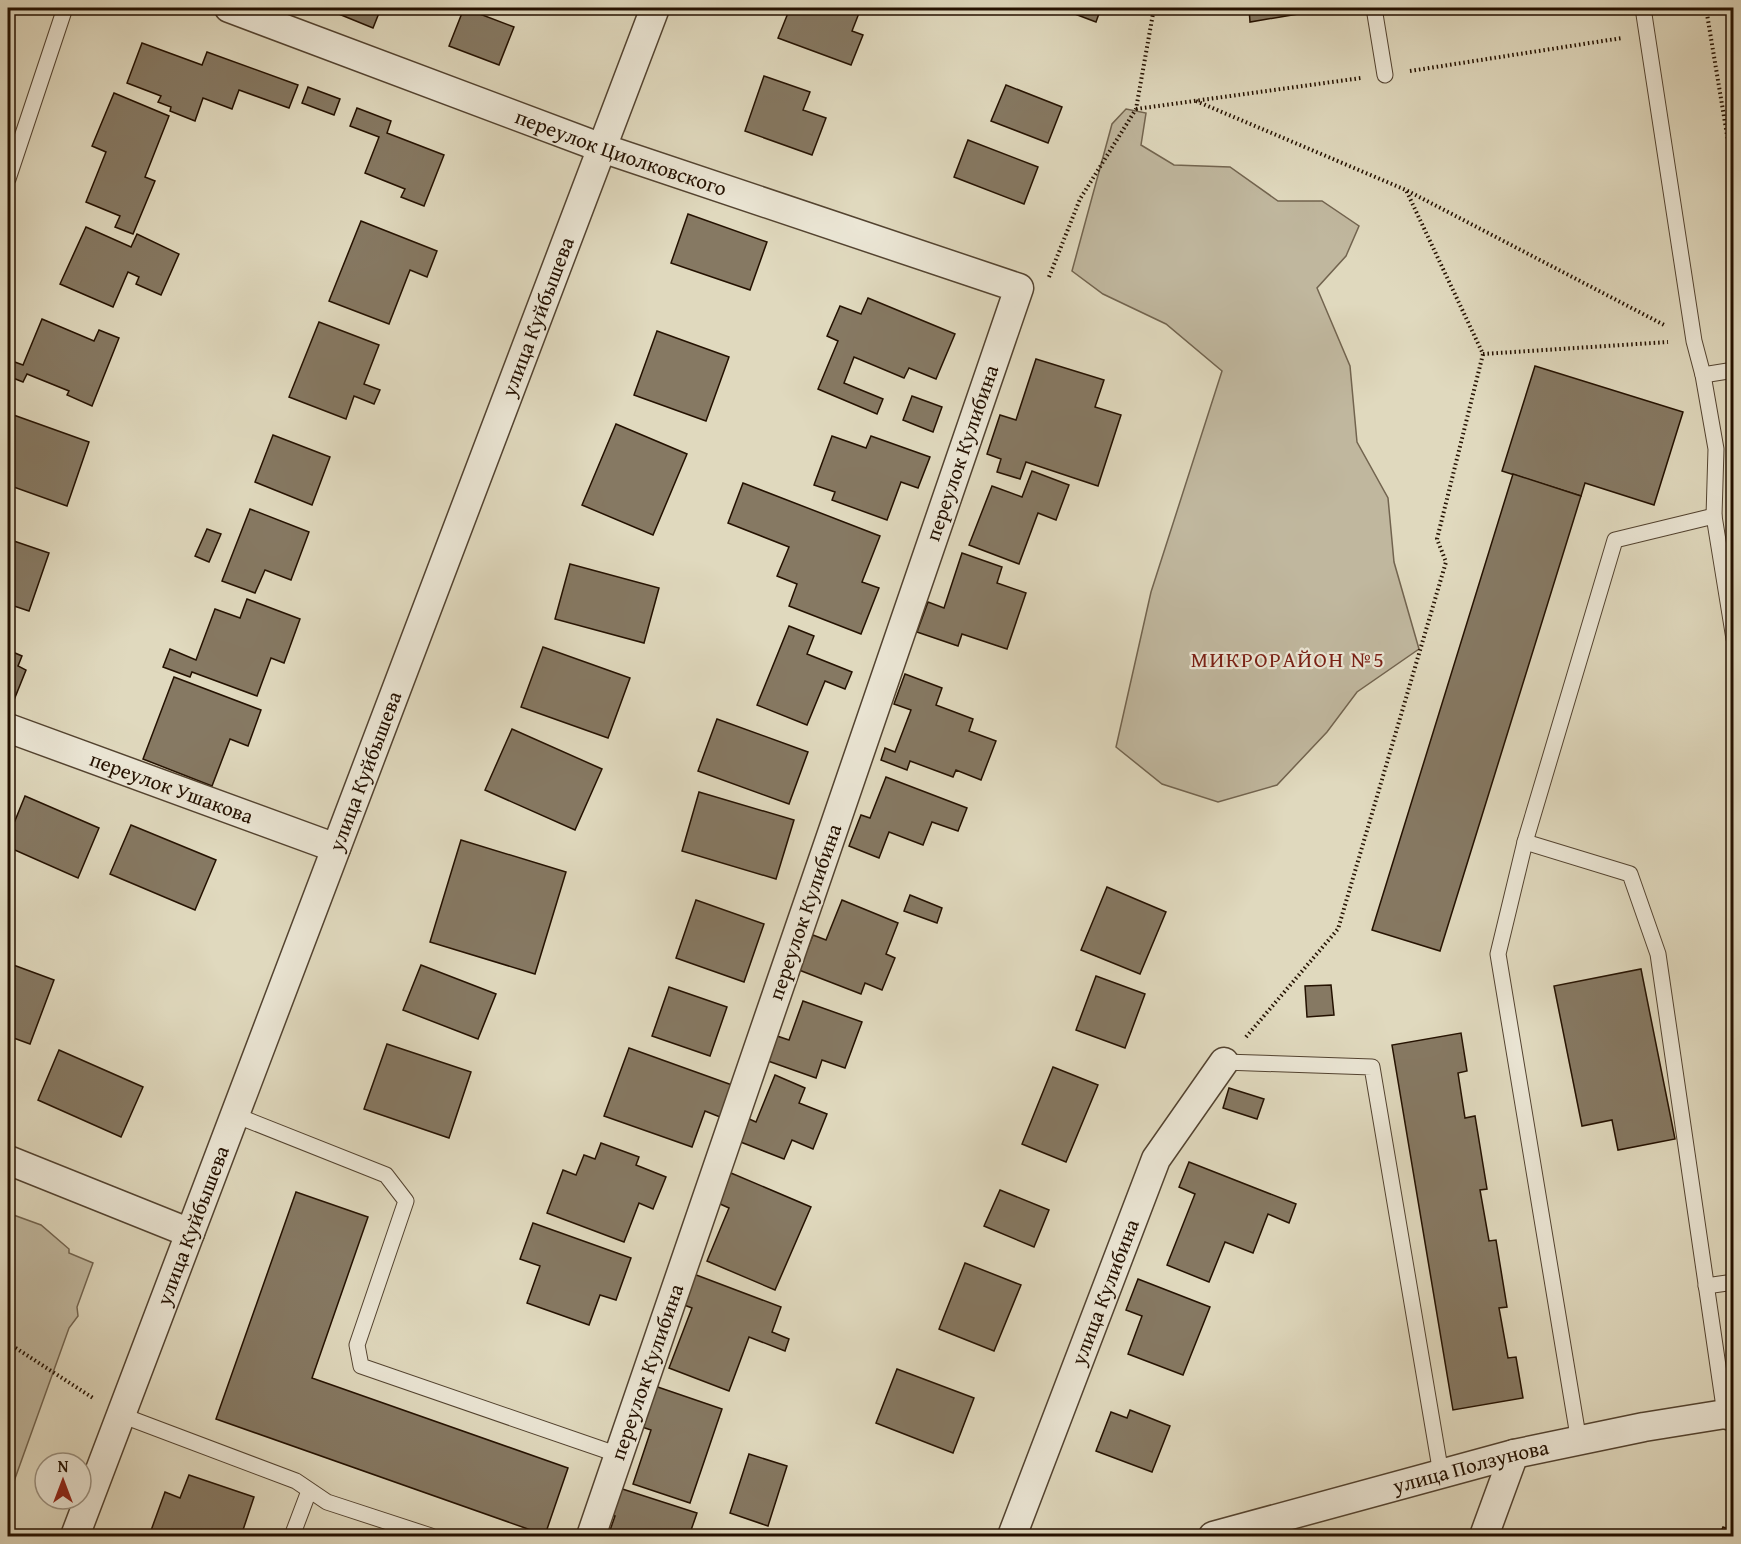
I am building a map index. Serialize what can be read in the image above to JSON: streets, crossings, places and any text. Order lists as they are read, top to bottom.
{
  "streets": {
    "street": [
      "переулок Циолковского",
      "улица Куйбышева",
      "переулок Кулибина",
      "переулок Ушакова",
      "улица Кулибина",
      "улица Ползунова"
    ]
  },
  "crossings": [
    ["переулок Циолковского", "улица Куйбышева"],
    ["переулок Циолковского", "переулок Кулибина"],
    ["улица Куйбышева", "переулок Ушакова"]
  ],
  "districts": ["МИКРОРАЙОН №5"],
  "north": "top"
}
